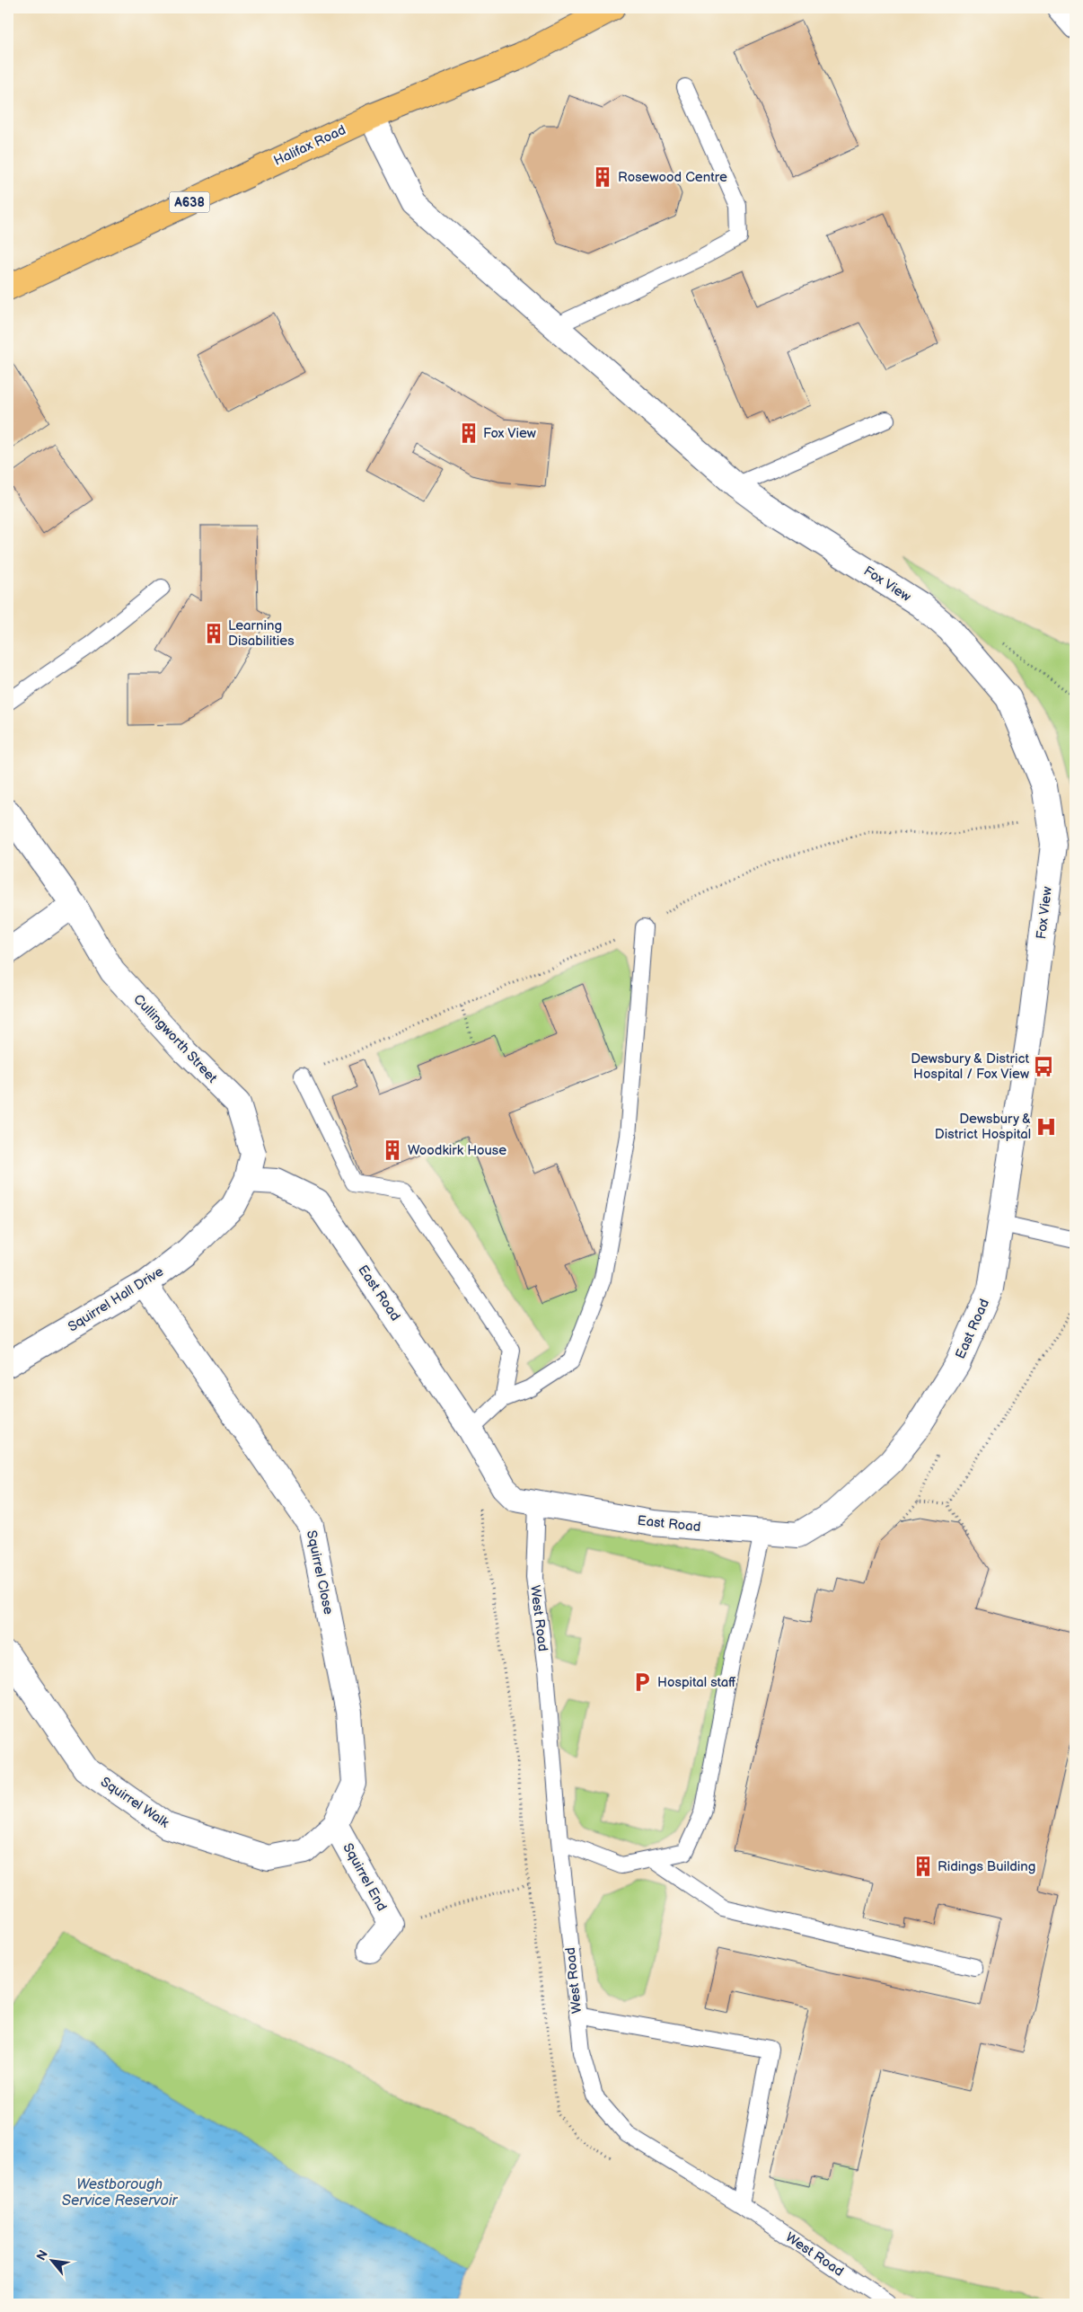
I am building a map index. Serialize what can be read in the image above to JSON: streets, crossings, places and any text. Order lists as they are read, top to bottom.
{
  "streets": {
    "main road": ["Halifax Road", "A638"],
    "street": [
      "Fox View",
      "Cullingworth Street",
      "East Road",
      "Squirrel Hall Drive",
      "Squirrel Close",
      "Squirrel Walk",
      "Squirrel End"
    ],
    "lane": ["West Road"]
  },
  "crossings": [
    ["Halifax Road", "Fox View"],
    ["Fox View", "East Road"],
    ["Cullingworth Street", "East Road"],
    ["Cullingworth Street", "Squirrel Hall Drive"],
    ["East Road", "Squirrel Hall Drive"],
    ["East Road", "West Road"],
    ["Squirrel Hall Drive", "Squirrel Close"],
    ["Squirrel Close", "Squirrel Walk"],
    ["Squirrel Close", "Squirrel End"],
    ["Squirrel Walk", "Squirrel End"]
  ],
  "water": ["Westborough Service Reservoir"],
  "places": {
    "building": [
      "Rosewood Centre",
      "Fox View",
      "Learning Disabilities",
      "Woodkirk House",
      "Ridings Building"
    ],
    "bus stop": ["Dewsbury & District Hospital / Fox View"],
    "hospital": ["Dewsbury & District Hospital"],
    "parking": ["Hospital staff"]
  },
  "north": "top left"
}
